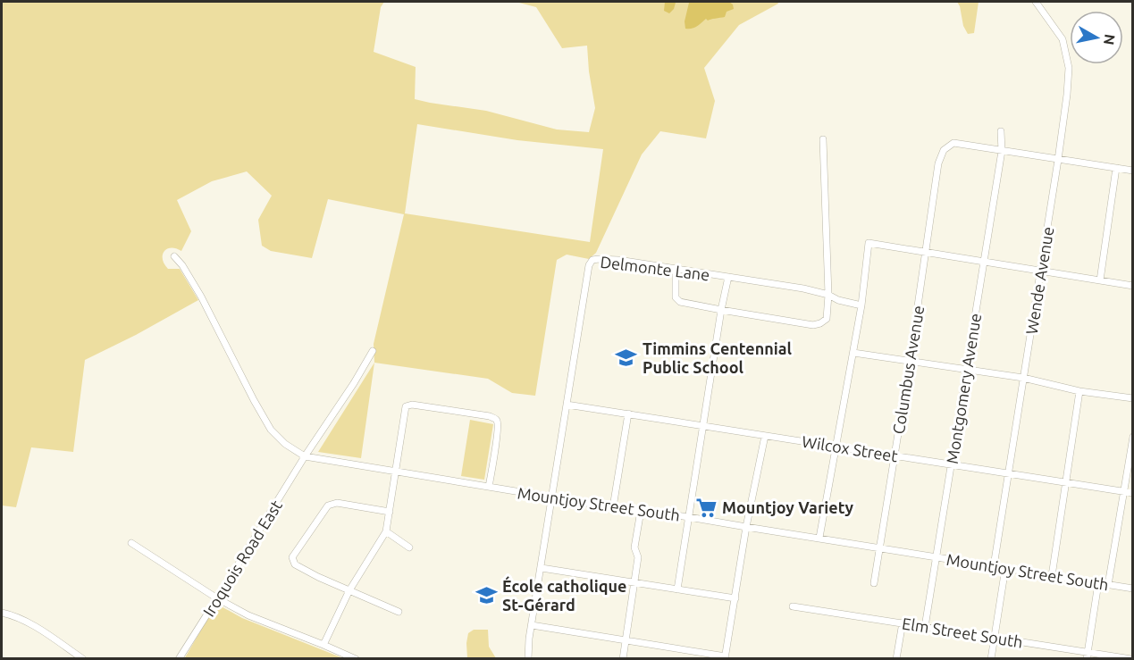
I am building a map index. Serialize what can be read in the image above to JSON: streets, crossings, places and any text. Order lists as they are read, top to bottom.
{
  "streets": {
    "street": [
      "Delmonte Lane",
      "Wende Avenue",
      "Columbus Avenue",
      "Montgomery Avenue",
      "Wilcox Street",
      "Mountjoy Street South",
      "Iroquois Road East",
      "Elm Street South"
    ]
  },
  "crossings": [
    ["Delmonte Lane", "Wilcox Street"],
    ["Wende Avenue", "Columbus Avenue"],
    ["Wende Avenue", "Wilcox Street"],
    ["Wende Avenue", "Mountjoy Street South"],
    ["Columbus Avenue", "Montgomery Avenue"],
    ["Columbus Avenue", "Wilcox Street"],
    ["Columbus Avenue", "Mountjoy Street South"],
    ["Montgomery Avenue", "Wilcox Street"],
    ["Montgomery Avenue", "Mountjoy Street South"],
    ["Montgomery Avenue", "Elm Street South"],
    ["Mountjoy Street South", "Iroquois Road East"]
  ],
  "places": {
    "school or university": ["Timmins Centennial Public School", "École catholique St-Gérard"],
    "supermarket": ["Mountjoy Variety"]
  },
  "north": "right"
}
